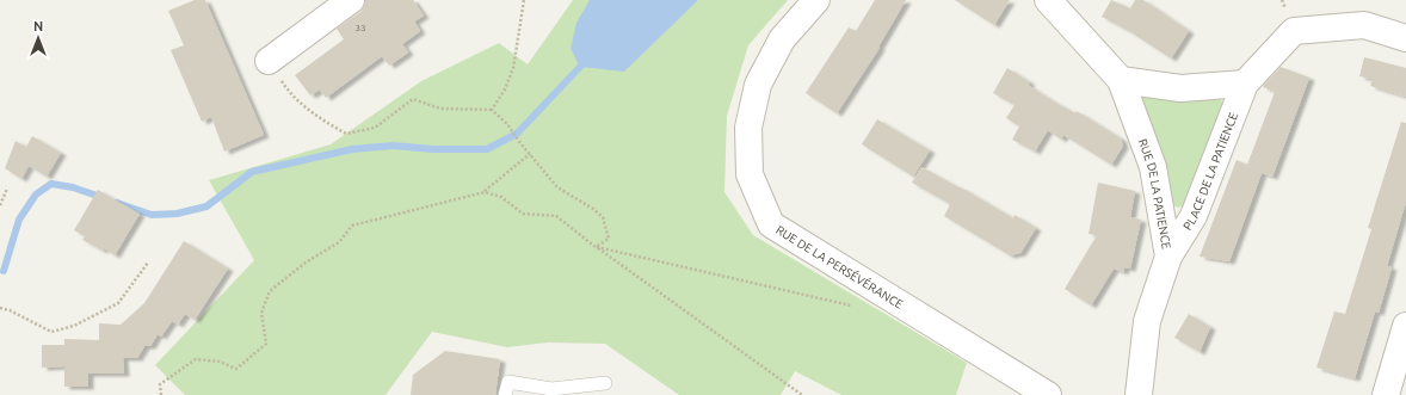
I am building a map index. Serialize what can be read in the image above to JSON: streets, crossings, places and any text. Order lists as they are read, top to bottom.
{
  "streets": {
    "street": ["PLACE DE LA PATIENCE", "RUE DE LA PATIENCE", "RUE DE LA PERSÉVÉRANCE"]
  },
  "crossings": [
    ["PLACE DE LA PATIENCE", "RUE DE LA PATIENCE"]
  ],
  "house_numbers": ["33"],
  "north": "top"
}
